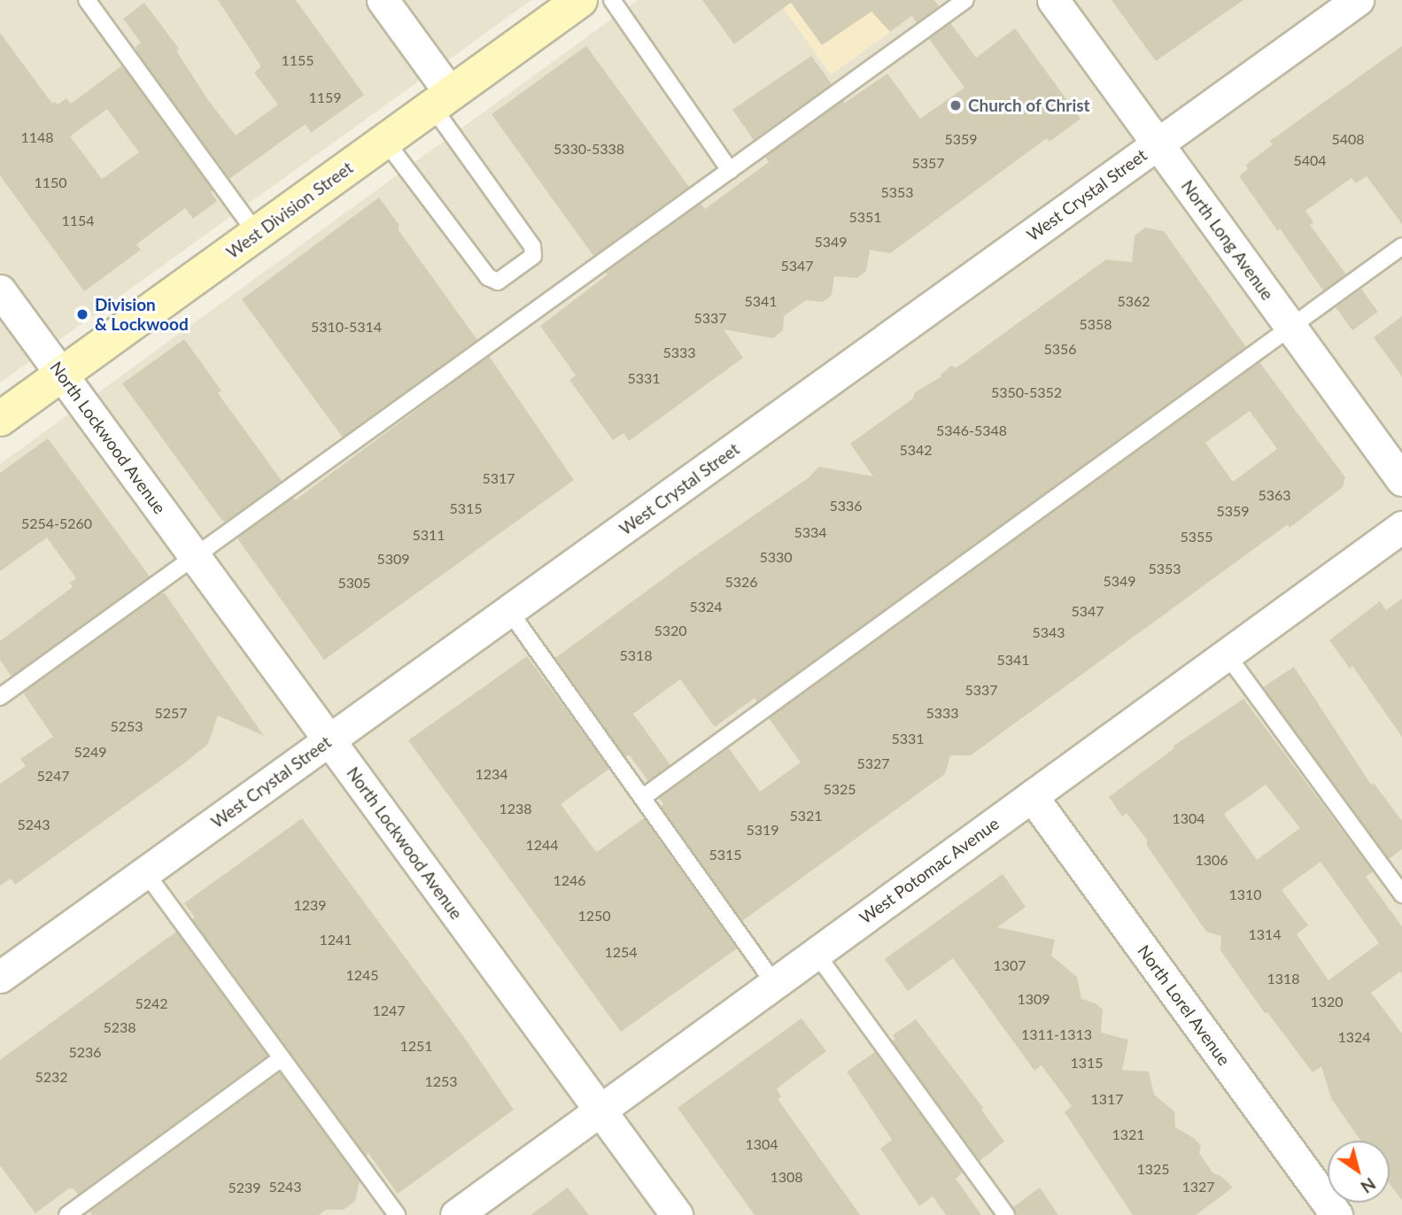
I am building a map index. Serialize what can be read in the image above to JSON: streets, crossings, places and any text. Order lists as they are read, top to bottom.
{
  "streets": {
    "main road": ["West Division Street"],
    "street": [
      "West Crystal Street",
      "North Long Avenue",
      "North Lockwood Avenue",
      "West Potomac Avenue",
      "North Lorel Avenue"
    ]
  },
  "crossings": [
    ["West Crystal Street", "North Long Avenue"],
    ["West Crystal Street", "North Lockwood Avenue"],
    ["West Division Street", "North Lockwood Avenue"],
    ["North Lockwood Avenue", "West Potomac Avenue"],
    ["West Potomac Avenue", "North Lorel Avenue"]
  ],
  "places": ["Church of Christ", "Division & Lockwood"],
  "house_numbers": [
    "1155",
    "1159",
    "1148",
    "5359",
    "5408",
    "5330-5338",
    "5404",
    "5357",
    "1150",
    "5353",
    "5351",
    "1154",
    "5349",
    "5347",
    "5341",
    "5362",
    "5337",
    "5358",
    "5310-5314",
    "5356",
    "5333",
    "5331",
    "5350-5352",
    "5346-5348",
    "5342",
    "5317",
    "5363",
    "5336",
    "5315",
    "5359",
    "5254-5260",
    "5334",
    "5311",
    "5355",
    "5330",
    "5309",
    "5353",
    "5349",
    "5326",
    "5305",
    "5324",
    "5347",
    "5320",
    "5343",
    "5318",
    "5341",
    "5337",
    "5257",
    "5333",
    "5253",
    "5331",
    "5249",
    "5327",
    "1234",
    "5247",
    "5325",
    "1238",
    "5321",
    "1304",
    "5243",
    "5319",
    "1244",
    "5315",
    "1306",
    "1246",
    "1310",
    "1239",
    "1250",
    "1314",
    "1241",
    "1254",
    "1307",
    "1245",
    "1318",
    "1309",
    "1320",
    "5242",
    "1247",
    "5238",
    "1311-1313",
    "1324",
    "1251",
    "5236",
    "1315",
    "5232",
    "1253",
    "1317",
    "1321",
    "1304",
    "1325",
    "1308",
    "5243",
    "1327",
    "5239"
  ],
  "north": "bottom right"
}
